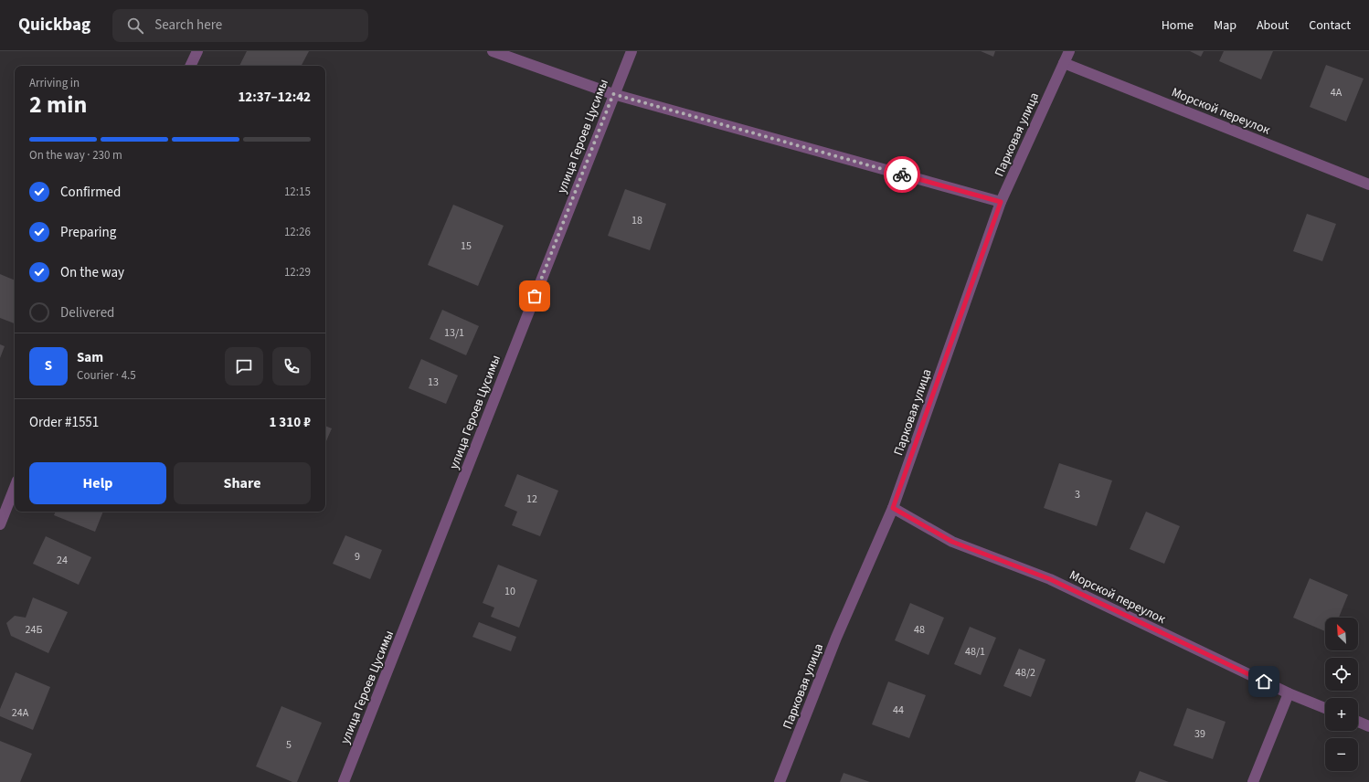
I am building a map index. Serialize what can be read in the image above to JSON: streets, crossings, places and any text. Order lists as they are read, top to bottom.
{
  "streets": {
    "street": ["Морской переулок", "Парковая улица", "улица Героев Цусимы"]
  },
  "crossings": [
    ["Морской переулок", "Парковая улица"]
  ],
  "house_numbers": [
    "4А",
    "18",
    "15",
    "13/1",
    "13",
    "3",
    "12",
    "9",
    "24",
    "10",
    "24Б",
    "48",
    "48/1",
    "48/2",
    "44",
    "24А",
    "39",
    "5"
  ],
  "north": "top left",
  "page": {
    "header": "Quickbag",
    "search": "Search here",
    "nav": [
      "Home",
      "Map",
      "About",
      "Contact"
    ],
    "heading": ["2 min", "Arriving in", "12:37–12:42"],
    "panel": [
      "Sam",
      "Courier · 4.5",
      "Order #1551",
      "1 310 ₽"
    ],
    "bar": "On the way · 230 m",
    "list": [
      ["Confirmed", "12:15"],
      ["Preparing", "12:26"],
      ["On the way", "12:29"],
      "Delivered"
    ],
    "round": "S",
    "buttons": ["Help", "Share"],
    "map_buttons": ["+", "−"]
  }
}
